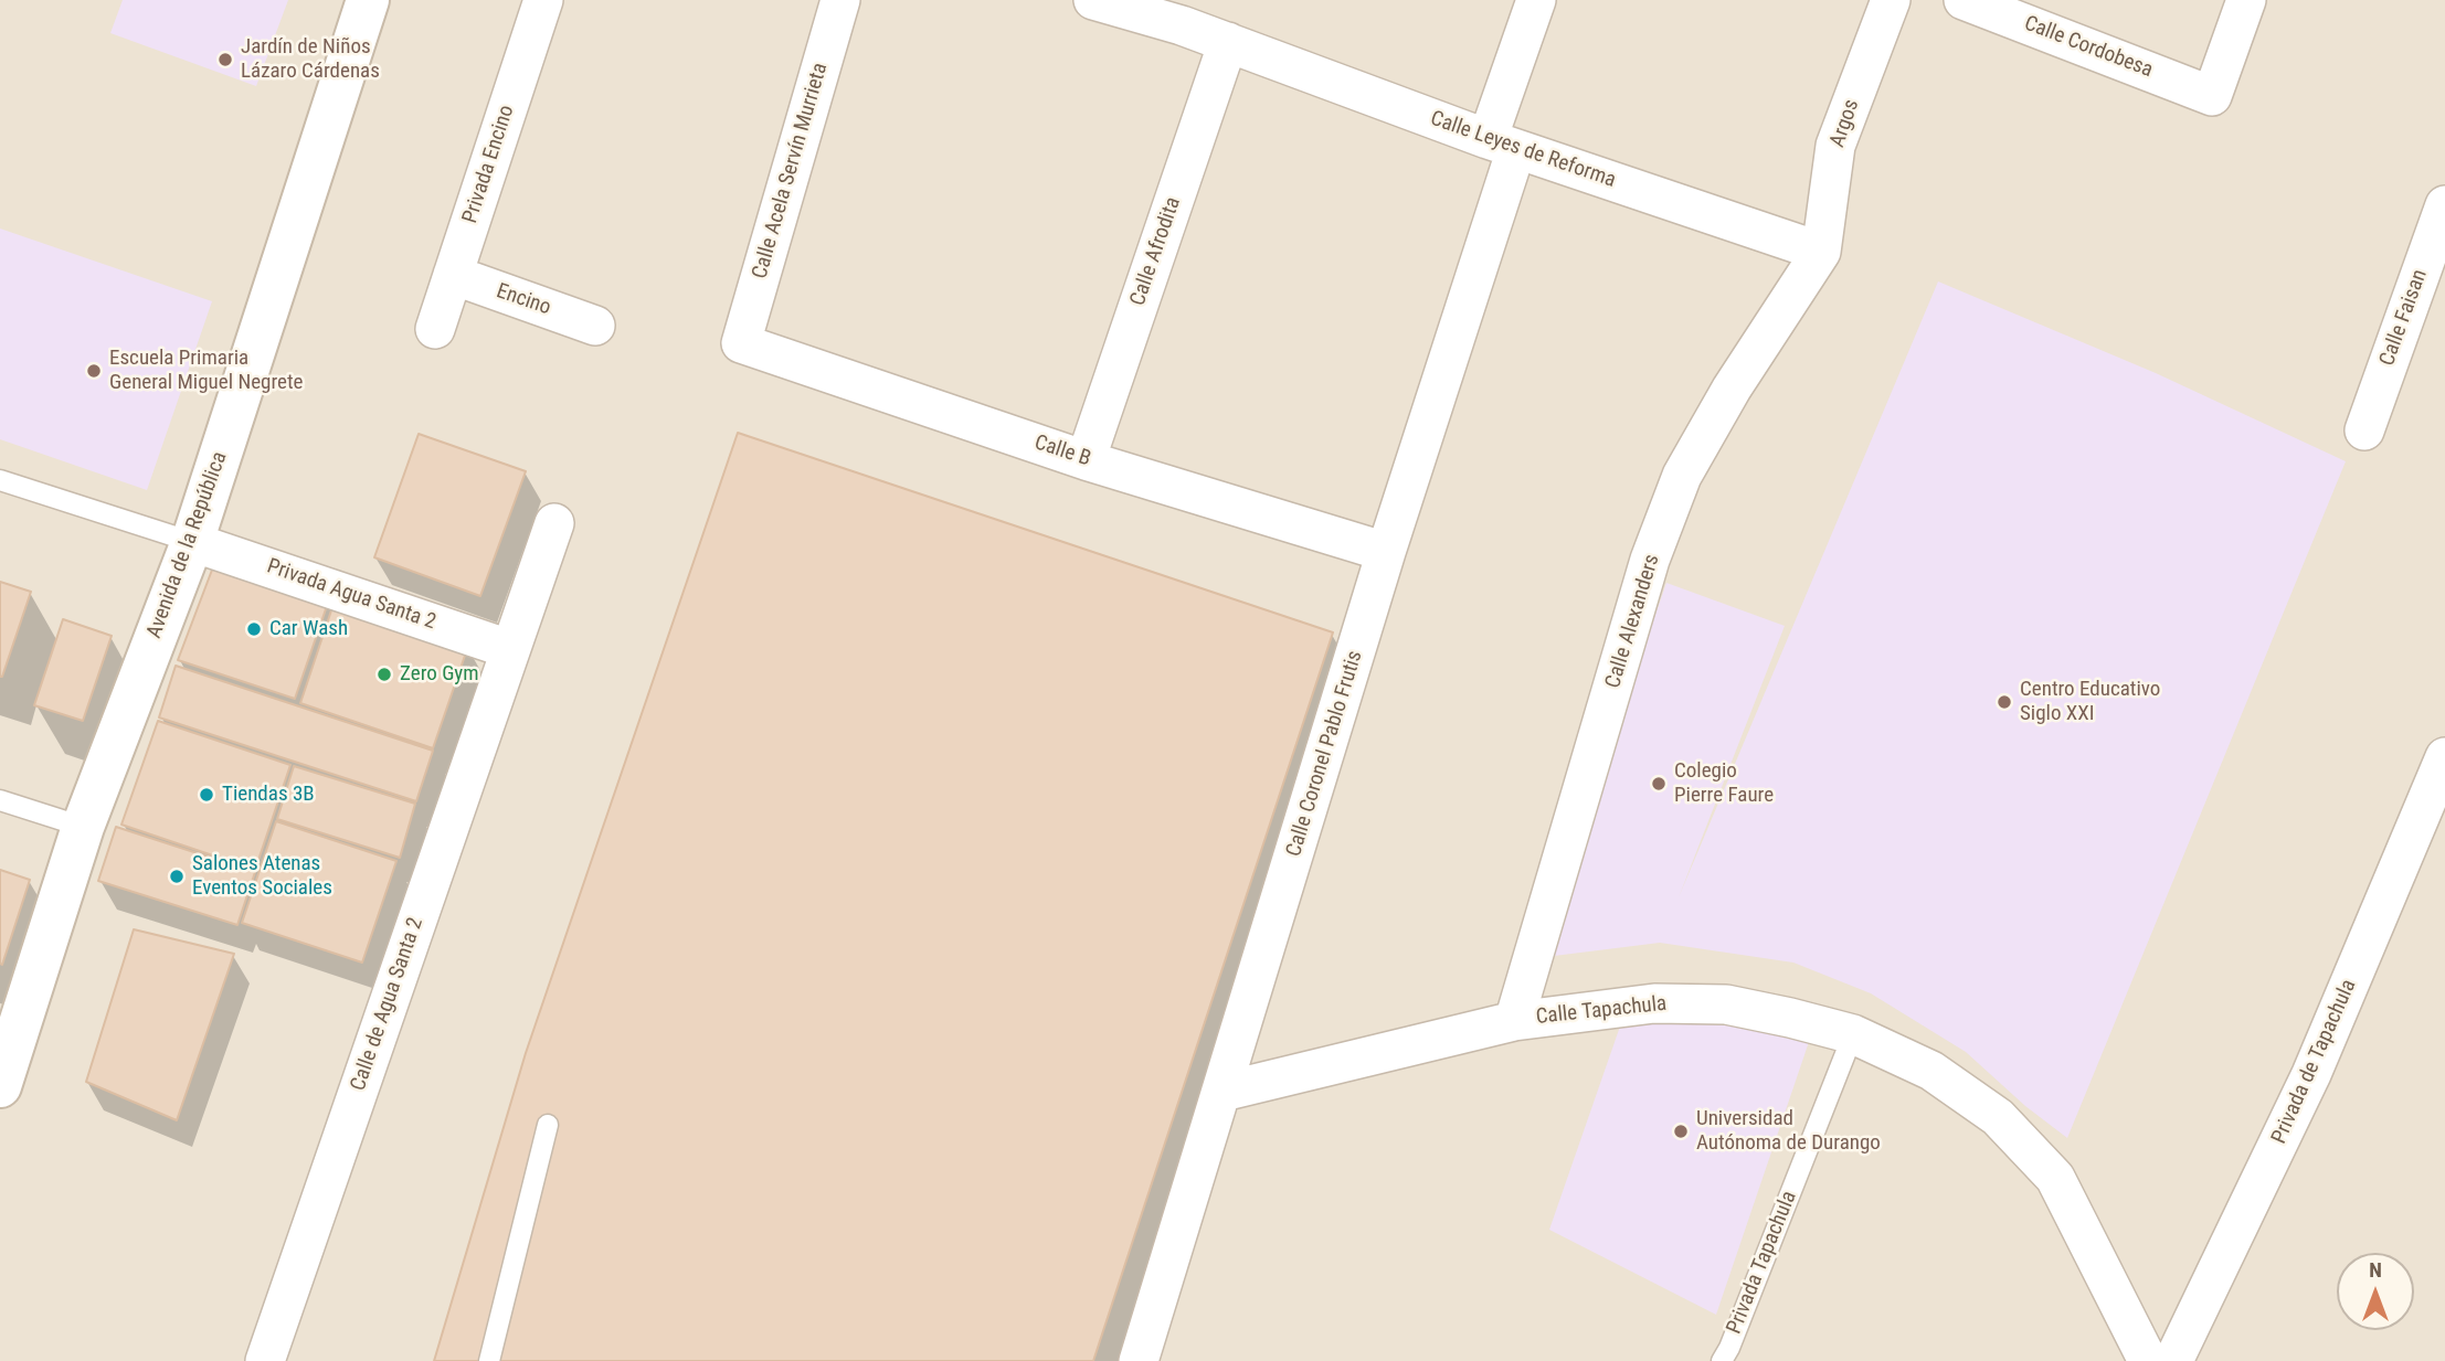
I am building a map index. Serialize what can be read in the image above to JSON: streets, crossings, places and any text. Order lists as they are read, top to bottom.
{
  "streets": {
    "main road": ["Avenida de la República"],
    "street": [
      "Calle Cordobesa",
      "Argos",
      "Calle Leyes de Reforma",
      "Privada Encino",
      "Calle Acela Servín Murrieta",
      "Calle Afrodita",
      "Encino",
      "Calle Faisan",
      "Calle B",
      "Privada Agua Santa 2",
      "Calle Alexanders",
      "Calle Coronel Pablo Frutis",
      "Calle de Agua Santa 2",
      "Calle Tapachula",
      "Privada de Tapachula"
    ],
    "lane": ["Privada Tapachula"]
  },
  "crossings": [
    ["Argos", "Calle Leyes de Reforma"],
    ["Argos", "Calle Alexanders"],
    ["Calle Leyes de Reforma", "Calle Afrodita"],
    ["Calle Leyes de Reforma", "Calle Alexanders"],
    ["Calle Leyes de Reforma", "Calle Coronel Pablo Frutis"],
    ["Privada Encino", "Encino"],
    ["Calle Acela Servín Murrieta", "Calle B"],
    ["Calle Afrodita", "Calle B"],
    ["Calle B", "Calle Coronel Pablo Frutis"],
    ["Avenida de la República", "Privada Agua Santa 2"],
    ["Privada Agua Santa 2", "Calle de Agua Santa 2"],
    ["Calle Alexanders", "Calle Tapachula"],
    ["Calle Coronel Pablo Frutis", "Calle Tapachula"],
    ["Calle Tapachula", "Privada Tapachula"]
  ],
  "places": [
    "Jardín de Niños Lázaro Cárdenas",
    "Escuela Primaria General Miguel Negrete",
    "Car Wash",
    "Zero Gym",
    "Centro Educativo Siglo XXI",
    "Colegio Pierre Faure",
    "Tiendas 3B",
    "Salones Atenas Eventos Sociales",
    "Universidad Autónoma de Durango"
  ],
  "north": "top"
}
